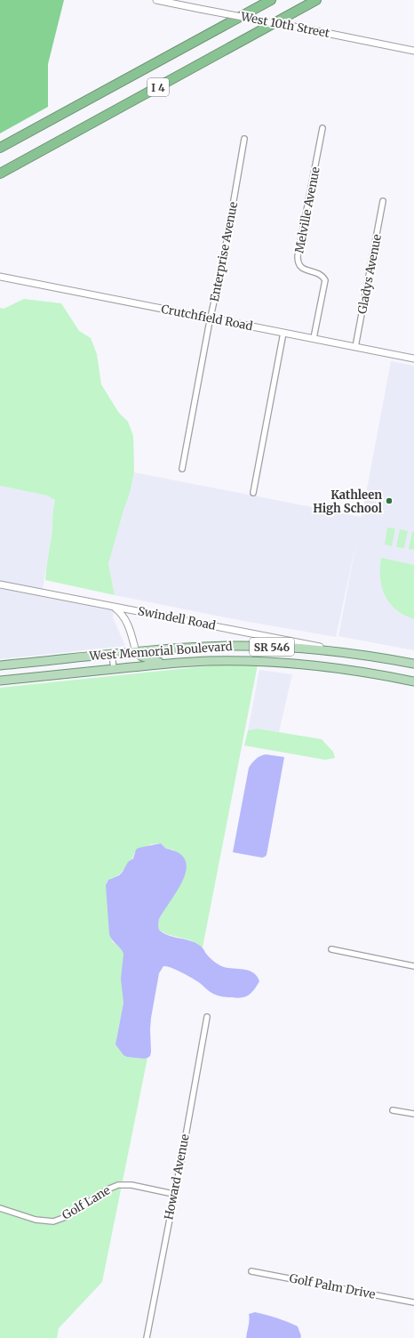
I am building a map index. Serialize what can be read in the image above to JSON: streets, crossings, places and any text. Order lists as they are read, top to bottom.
{
  "streets": {
    "highway": ["I 4"],
    "main road": ["SR 546", "West Memorial Boulevard"],
    "street": [
      "West 10th Street",
      "Melville Avenue",
      "Enterprise Avenue",
      "Gladys Avenue",
      "Crutchfield Road",
      "Swindell Road",
      "Howard Avenue",
      "Golf Lane",
      "Golf Palm Drive"
    ]
  },
  "crossings": [
    ["Melville Avenue", "Crutchfield Road"],
    ["Enterprise Avenue", "Crutchfield Road"],
    ["Gladys Avenue", "Crutchfield Road"],
    ["Swindell Road", "West Memorial Boulevard"],
    ["Howard Avenue", "Golf Lane"]
  ],
  "places": ["Kathleen High School"]
}
